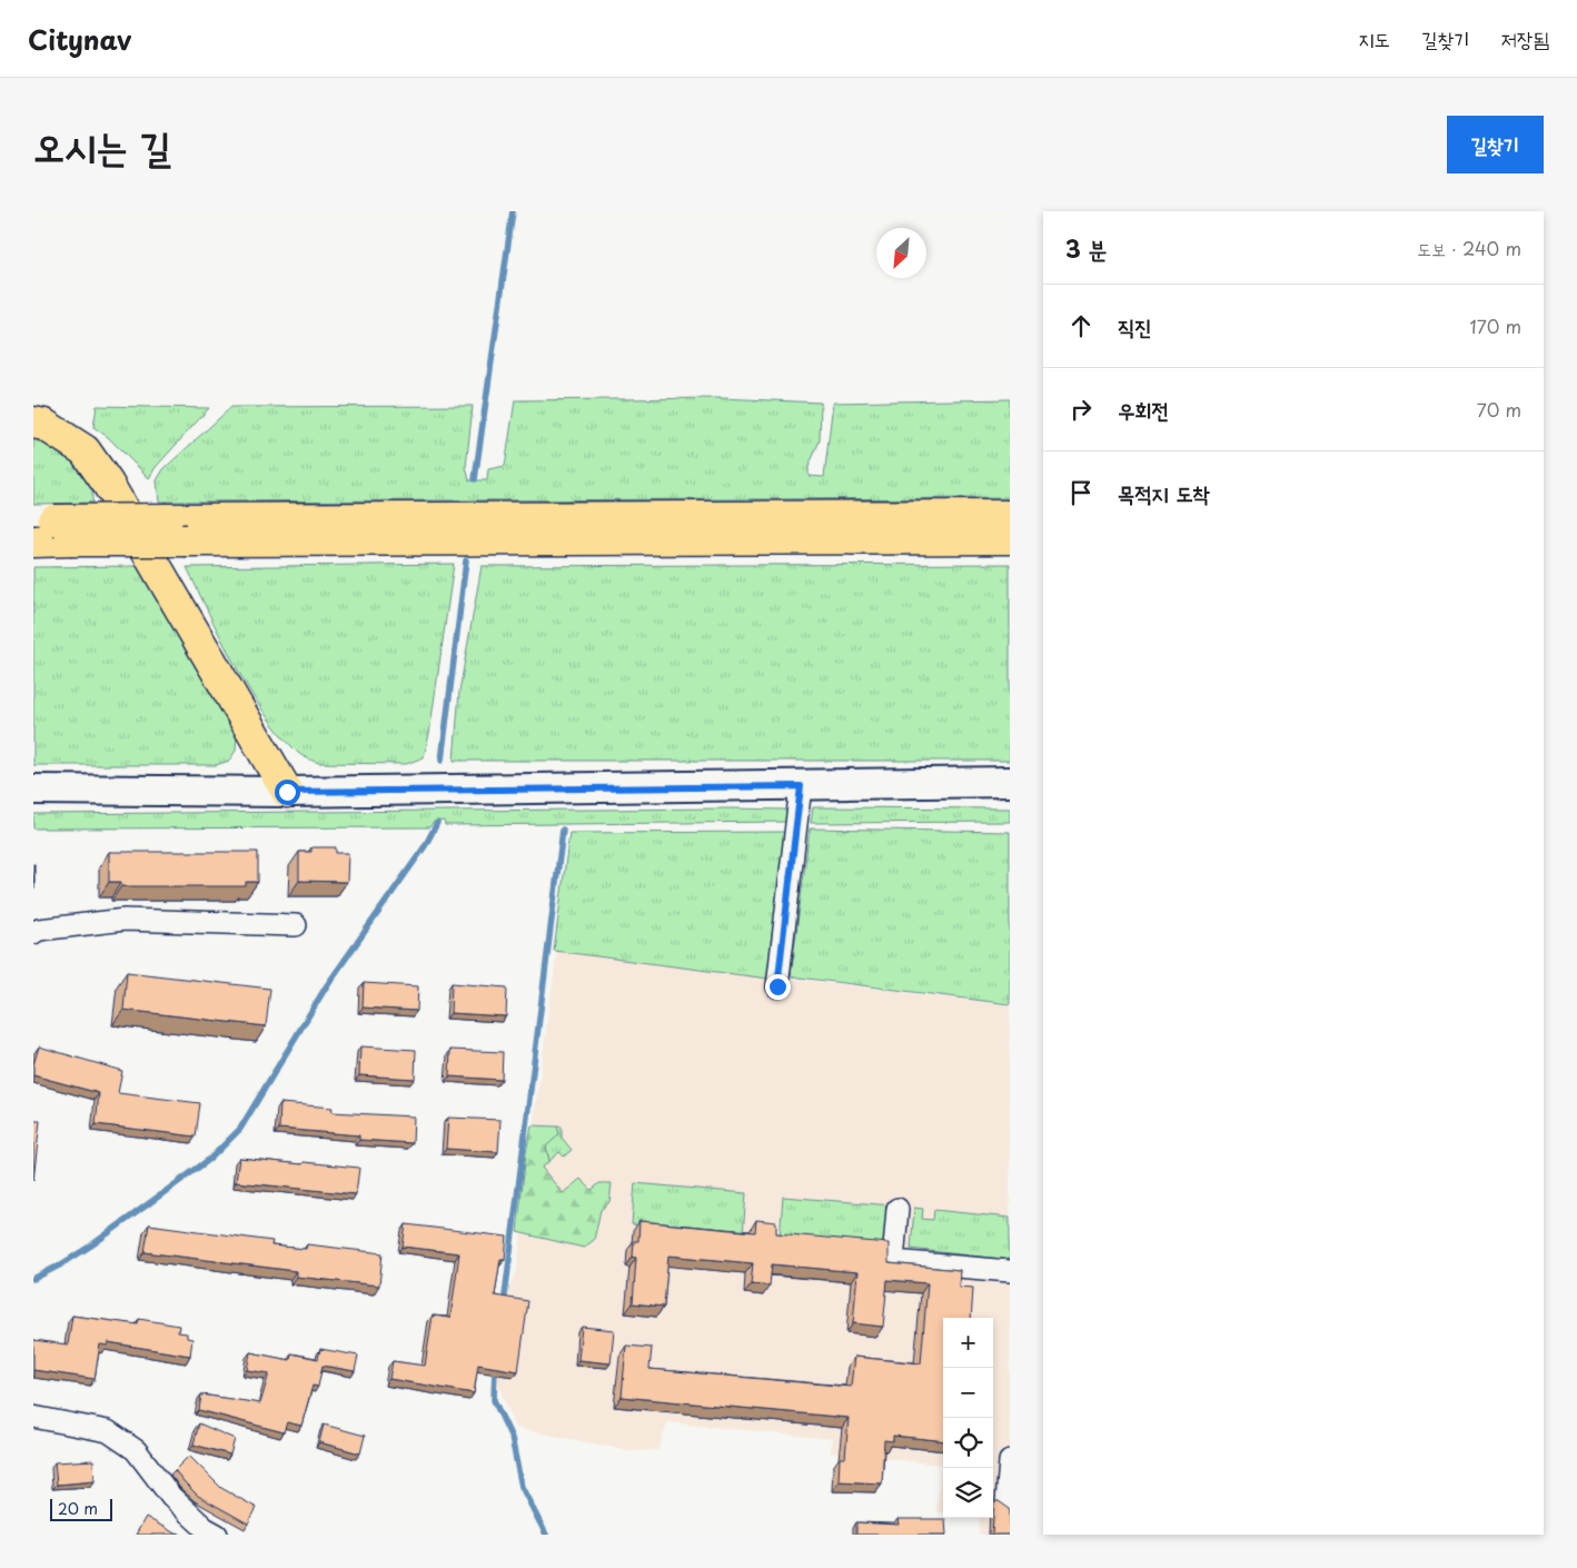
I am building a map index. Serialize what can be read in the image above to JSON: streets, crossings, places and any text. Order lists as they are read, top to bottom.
{
  "scale_bar": "20 m",
  "north": "bottom left",
  "page": {
    "header": "Citynav",
    "nav": ["지도", "길찾기", "저장됨"],
    "title": "오시는 길",
    "buttons": "길찾기",
    "heading": ["3 분", "도보 · 240 m"],
    "list": [
      ["직진", "170 m"],
      ["우회전", "70 m"],
      "목적지 도착"
    ],
    "map_buttons": ["+", "−"],
    "scale": "20 m"
  }
}
